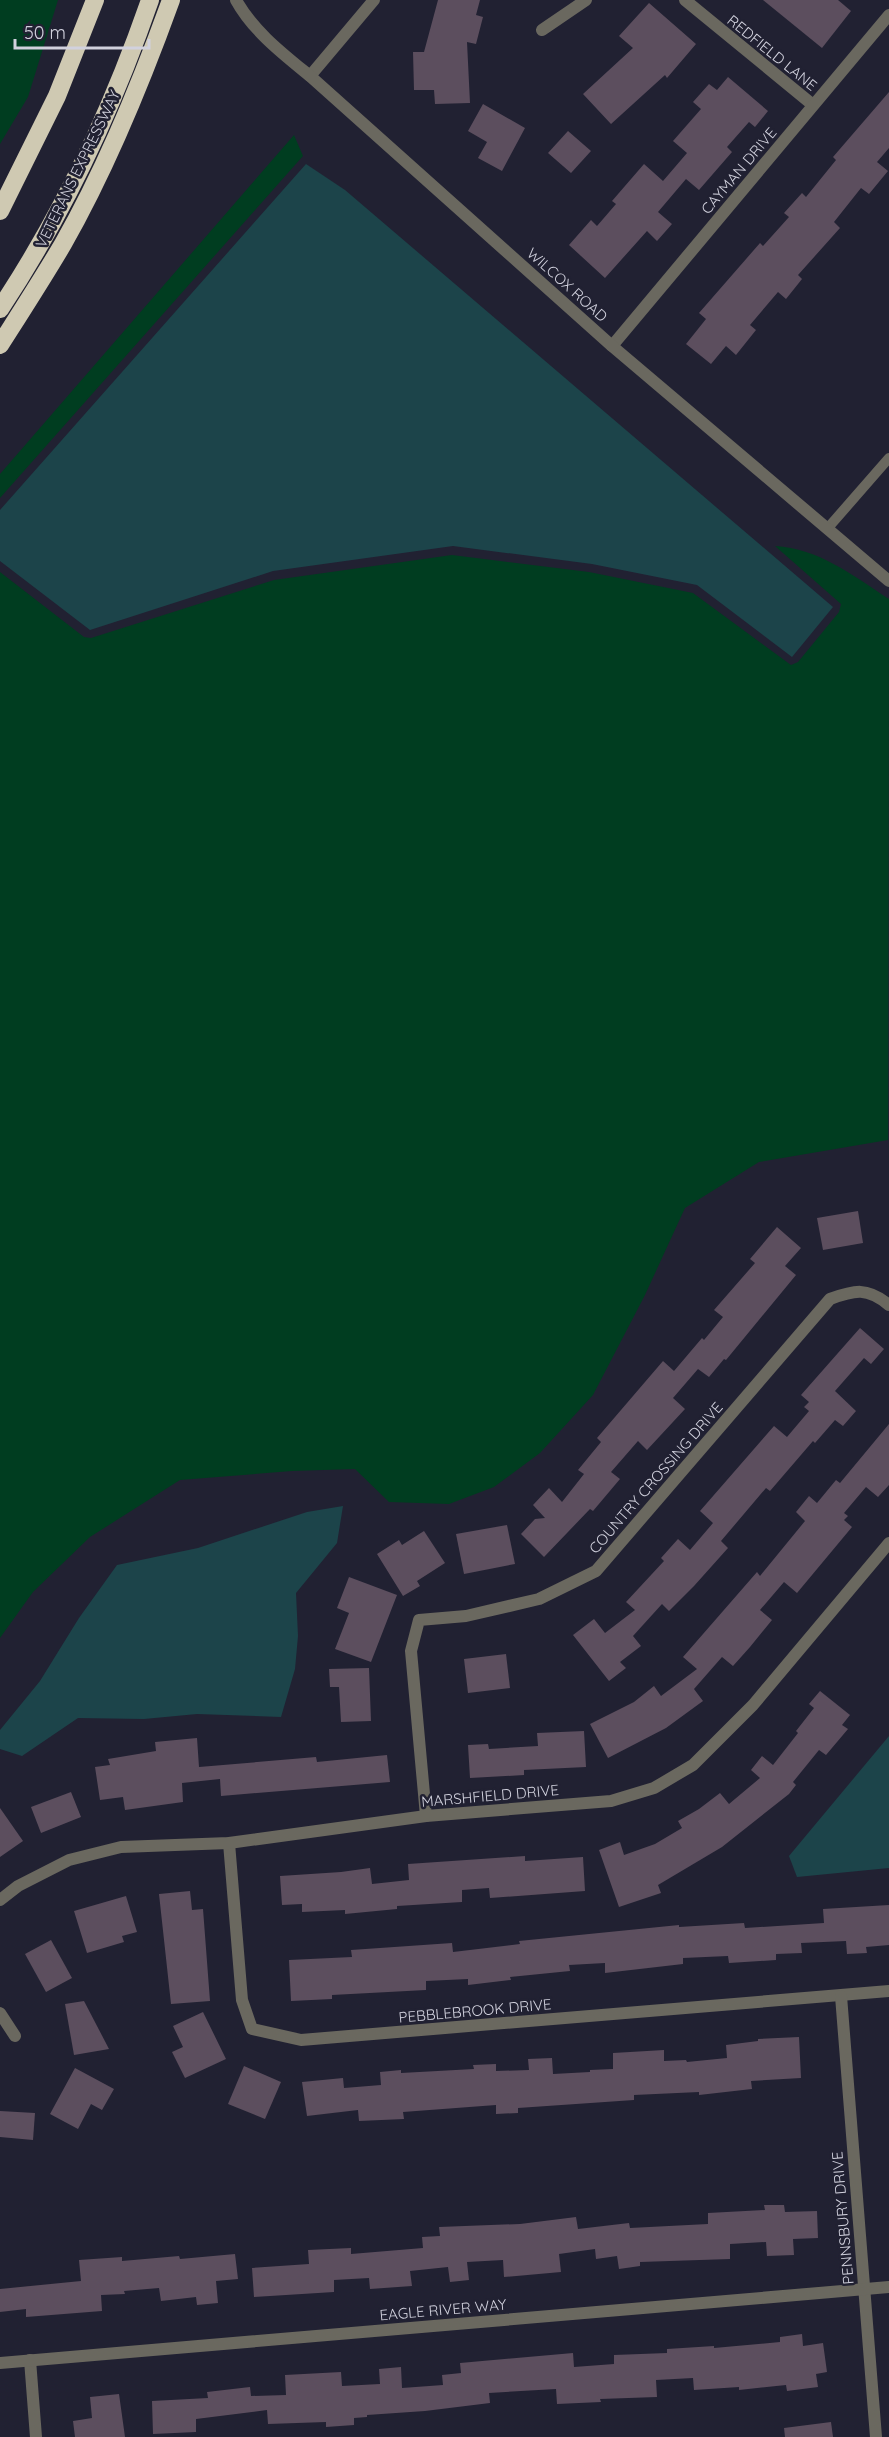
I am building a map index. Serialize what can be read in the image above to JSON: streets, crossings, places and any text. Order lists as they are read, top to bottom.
{
  "streets": {
    "highway": ["VETERANS EXPRESSWAY"],
    "street": [
      "REDFIELD LANE",
      "CAYMAN DRIVE",
      "WILCOX ROAD",
      "COUNTRY CROSSING DRIVE",
      "MARSHFIELD DRIVE",
      "PEBBLEBROOK DRIVE",
      "PENNSBURY DRIVE",
      "EAGLE RIVER WAY"
    ]
  },
  "crossings": [
    ["REDFIELD LANE", "CAYMAN DRIVE"],
    ["CAYMAN DRIVE", "WILCOX ROAD"],
    ["COUNTRY CROSSING DRIVE", "MARSHFIELD DRIVE"],
    ["MARSHFIELD DRIVE", "PEBBLEBROOK DRIVE"],
    ["PEBBLEBROOK DRIVE", "PENNSBURY DRIVE"],
    ["PENNSBURY DRIVE", "EAGLE RIVER WAY"]
  ],
  "scale_bar": "50 m"
}
